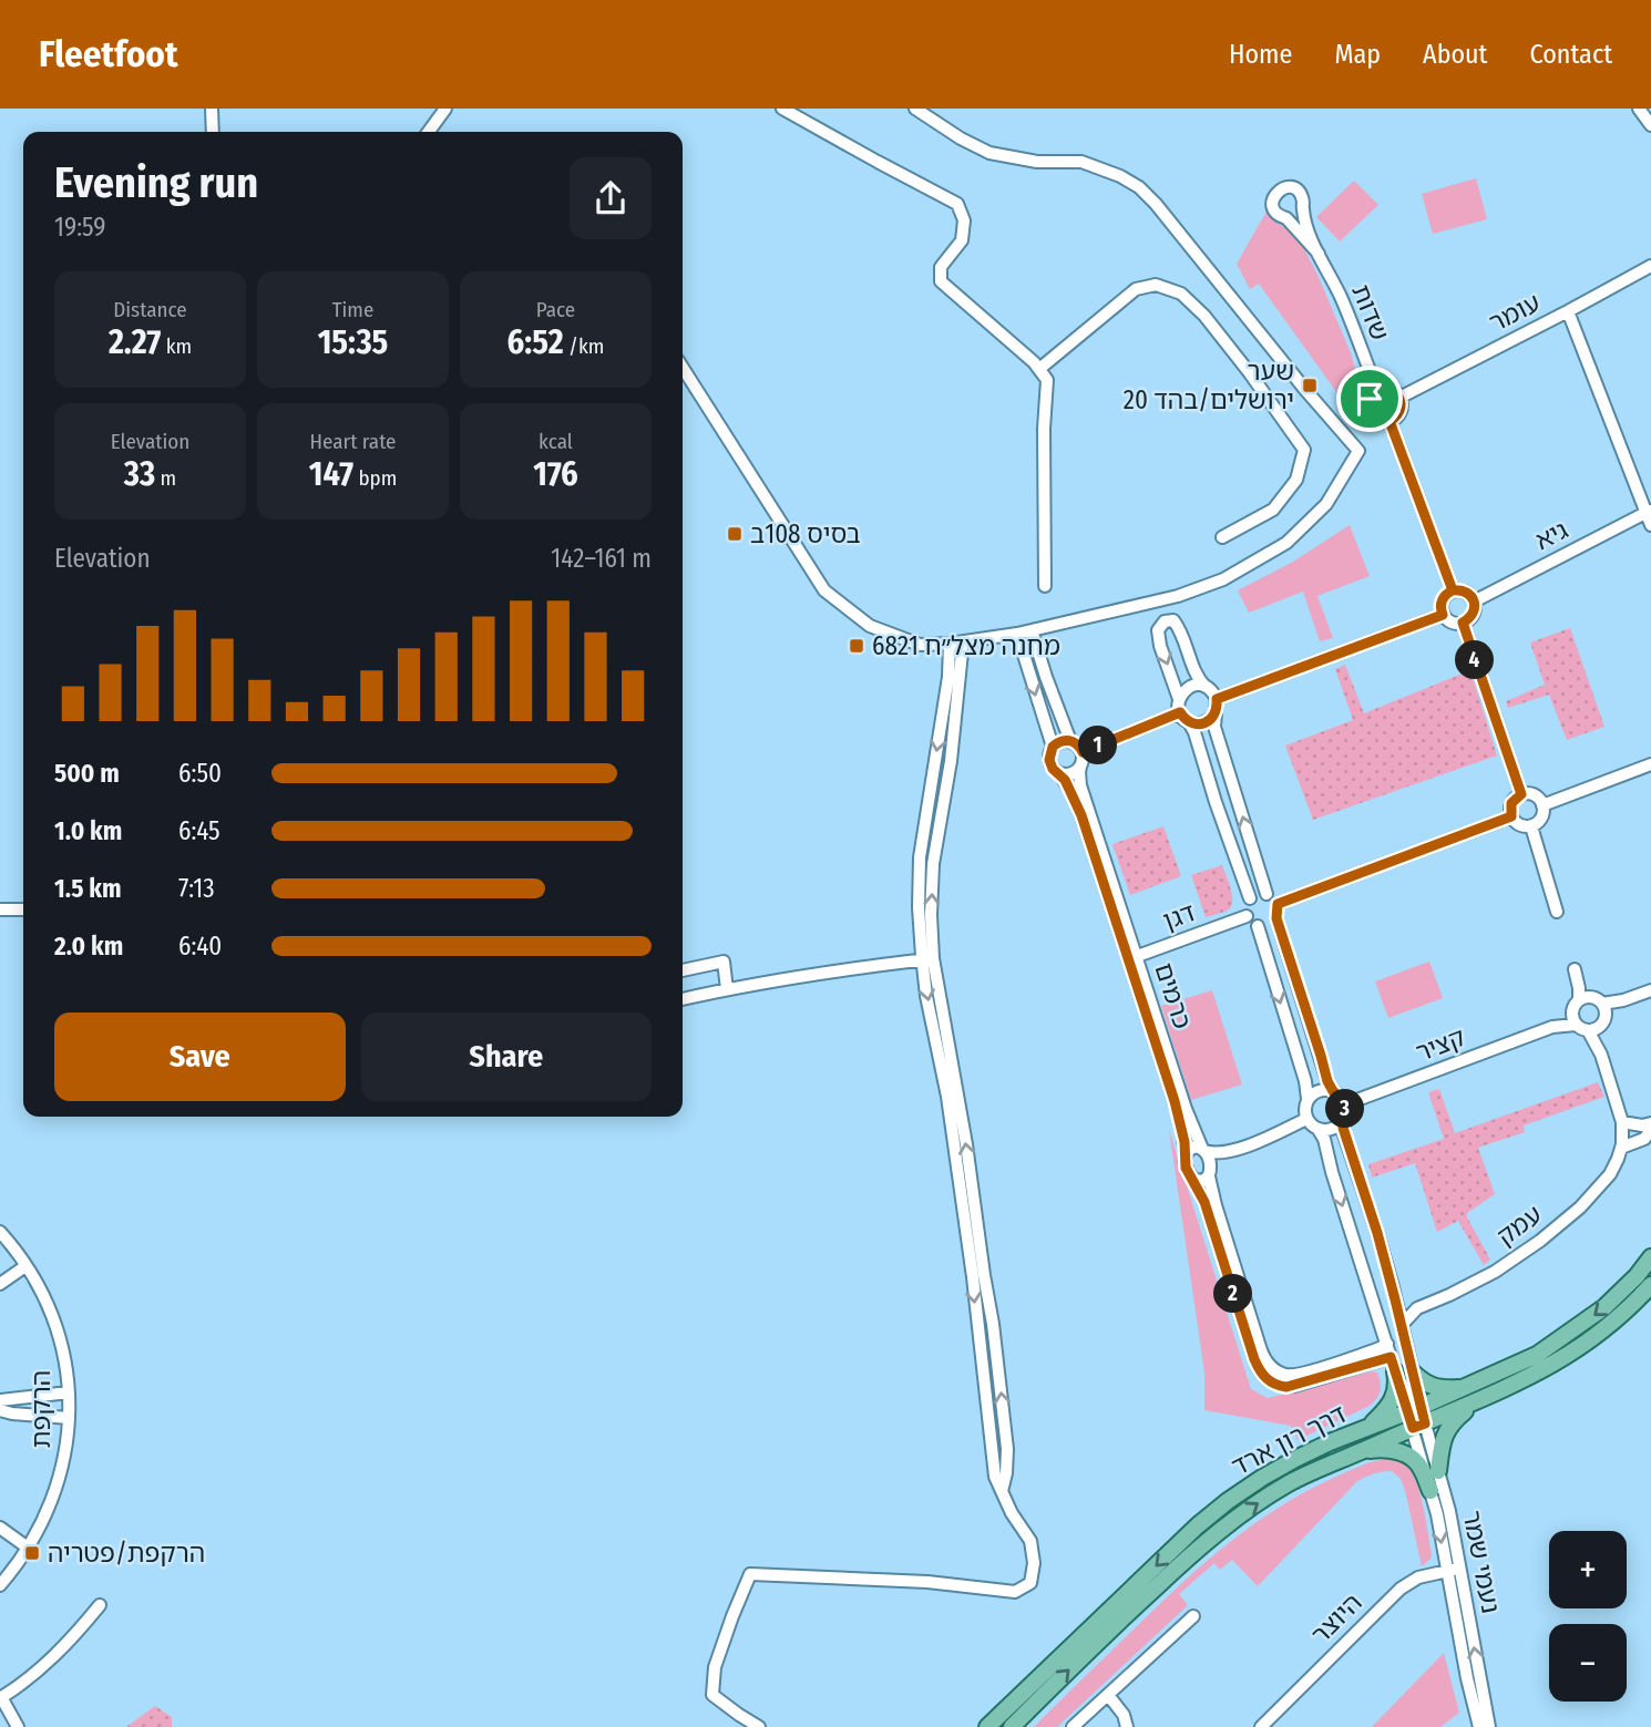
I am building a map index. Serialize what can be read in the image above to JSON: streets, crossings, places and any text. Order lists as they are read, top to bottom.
{
  "streets": {
    "main road": ["דרך רון ארד"],
    "street": [
      "שדות",
      "עומר",
      "גיא",
      "דגן",
      "כרמים",
      "קציר",
      "עמק",
      "הרקפת",
      "נעמי שמר",
      "היוצר"
    ]
  },
  "crossings": [
    ["שדות", "עומר"],
    ["דגן", "כרמים"],
    ["קציר", "עמק"],
    ["דרך רון ארד", "נעמי שמר"],
    ["נעמי שמר", "היוצר"]
  ],
  "places": {
    "transit": [
      "שער ירושלים/בהד 20",
      "בסיס 108ב",
      "מחנה מצל״ח 6821",
      "הרקפת/פטריה"
    ]
  },
  "page": {
    "header": "Fleetfoot",
    "nav": [
      "Home",
      "Map",
      "About",
      "Contact"
    ],
    "heading": ["Evening run", "19:59"],
    "stats": [
      ["Distance", "2.27 km"],
      ["Time", "15:35"],
      ["Pace", "6:52 /km"],
      ["Elevation", "33 m"],
      ["Heart rate", "147 bpm"],
      ["kcal", "176"]
    ],
    "chart": ["Elevation", "142–161 m"],
    "pins": [
      "4",
      "1",
      "3",
      "2"
    ],
    "list": [
      {
        "name": "500 m",
        "note": "6:50"
      },
      {
        "name": "1.0 km",
        "note": "6:45"
      },
      {
        "name": "1.5 km",
        "note": "7:13"
      },
      {
        "name": "2.0 km",
        "note": "6:40"
      }
    ],
    "buttons": ["Save", "Share"],
    "map_buttons": ["+", "−"]
  }
}
